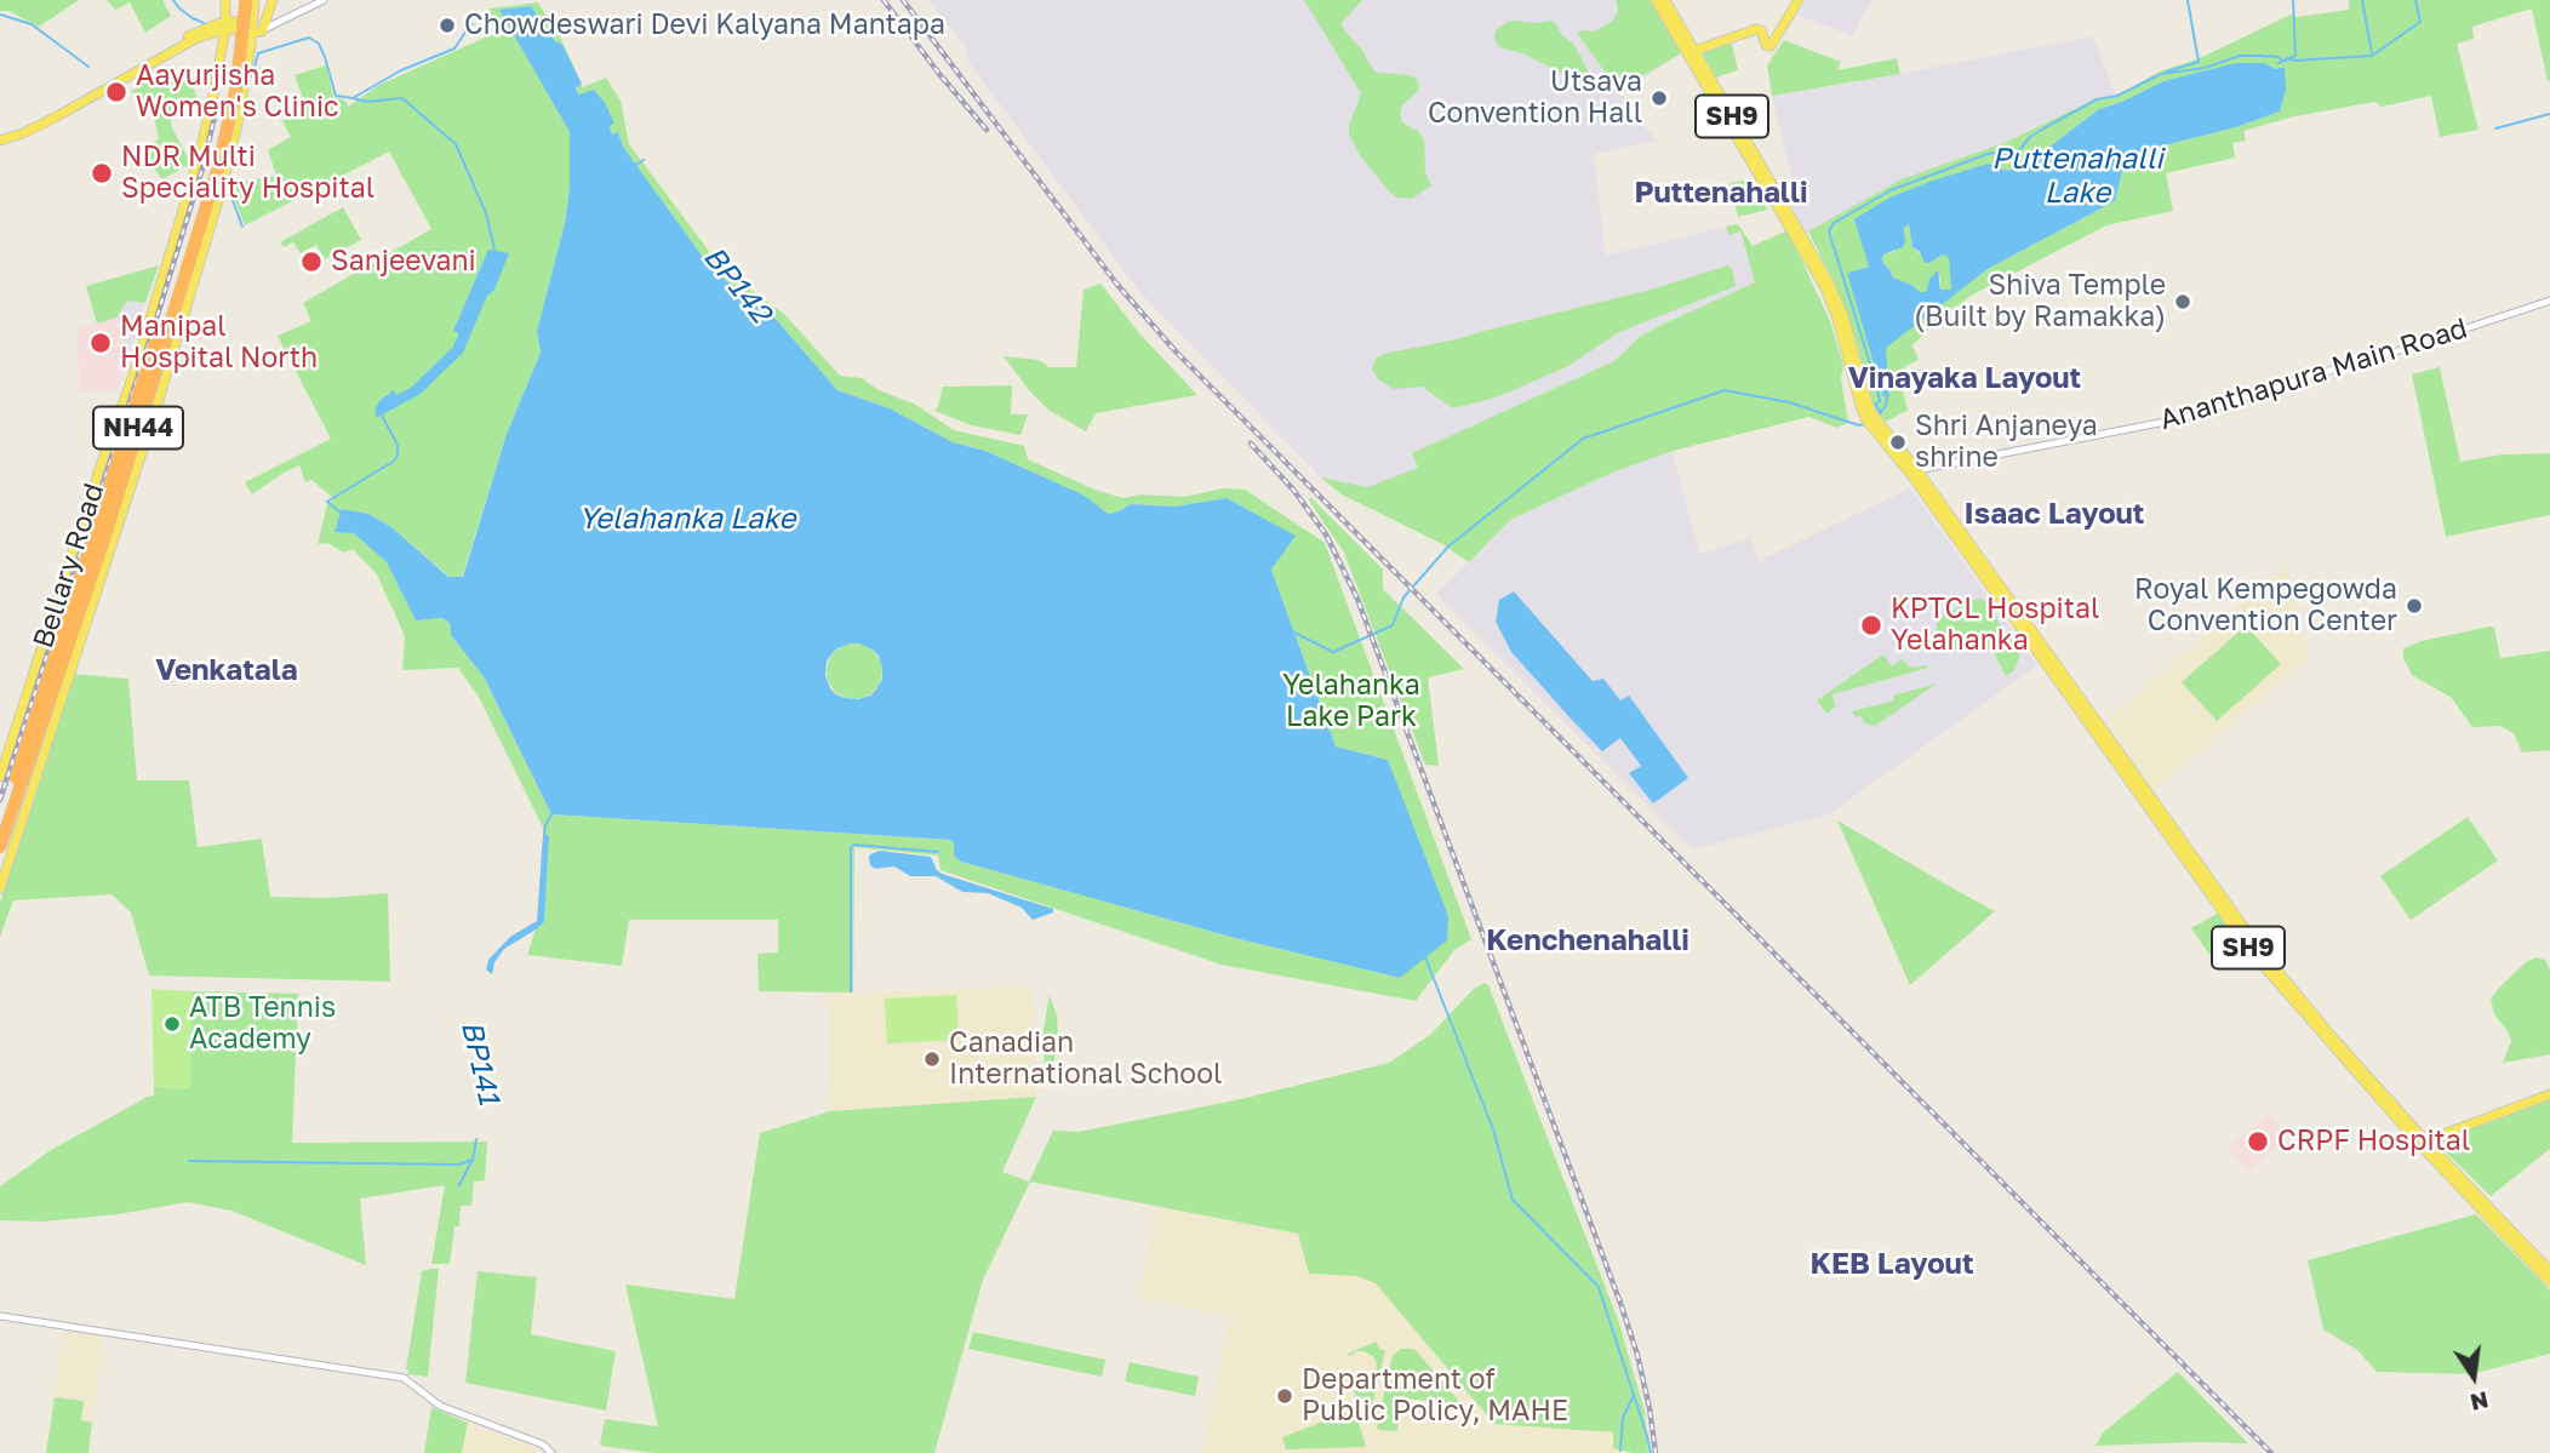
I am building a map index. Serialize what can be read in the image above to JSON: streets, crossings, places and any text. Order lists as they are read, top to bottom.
{
  "streets": {
    "highway": ["NH44", "Bellary Road"],
    "main road": ["SH9"],
    "street": ["Ananthapura Main Road"]
  },
  "crossings": [
    ["SH9", "Ananthapura Main Road"]
  ],
  "districts": [
    "Puttenahalli",
    "Vinayaka Layout",
    "Isaac Layout",
    "Venkatala",
    "Kenchenahalli",
    "KEB Layout"
  ],
  "water": [
    "Puttenahalli Lake",
    "BP142",
    "Yelahanka Lake",
    "BP141"
  ],
  "parks": ["Yelahanka Lake Park"],
  "places": [
    "Chowdeswari Devi Kalyana Mantapa",
    "Aayurjisha Women's Clinic",
    "Utsava Convention Hall",
    "NDR Multi Speciality Hospital",
    "Sanjeevani",
    "Shiva Temple (Built by Ramakka)",
    "Manipal Hospital North",
    "Shri Anjaneya shrine",
    "Royal Kempegowda Convention Center",
    "KPTCL Hospital Yelahanka",
    "ATB Tennis Academy",
    "Canadian International School",
    "CRPF Hospital",
    "Department of Public Policy, MAHE"
  ],
  "north": "bottom"
}
